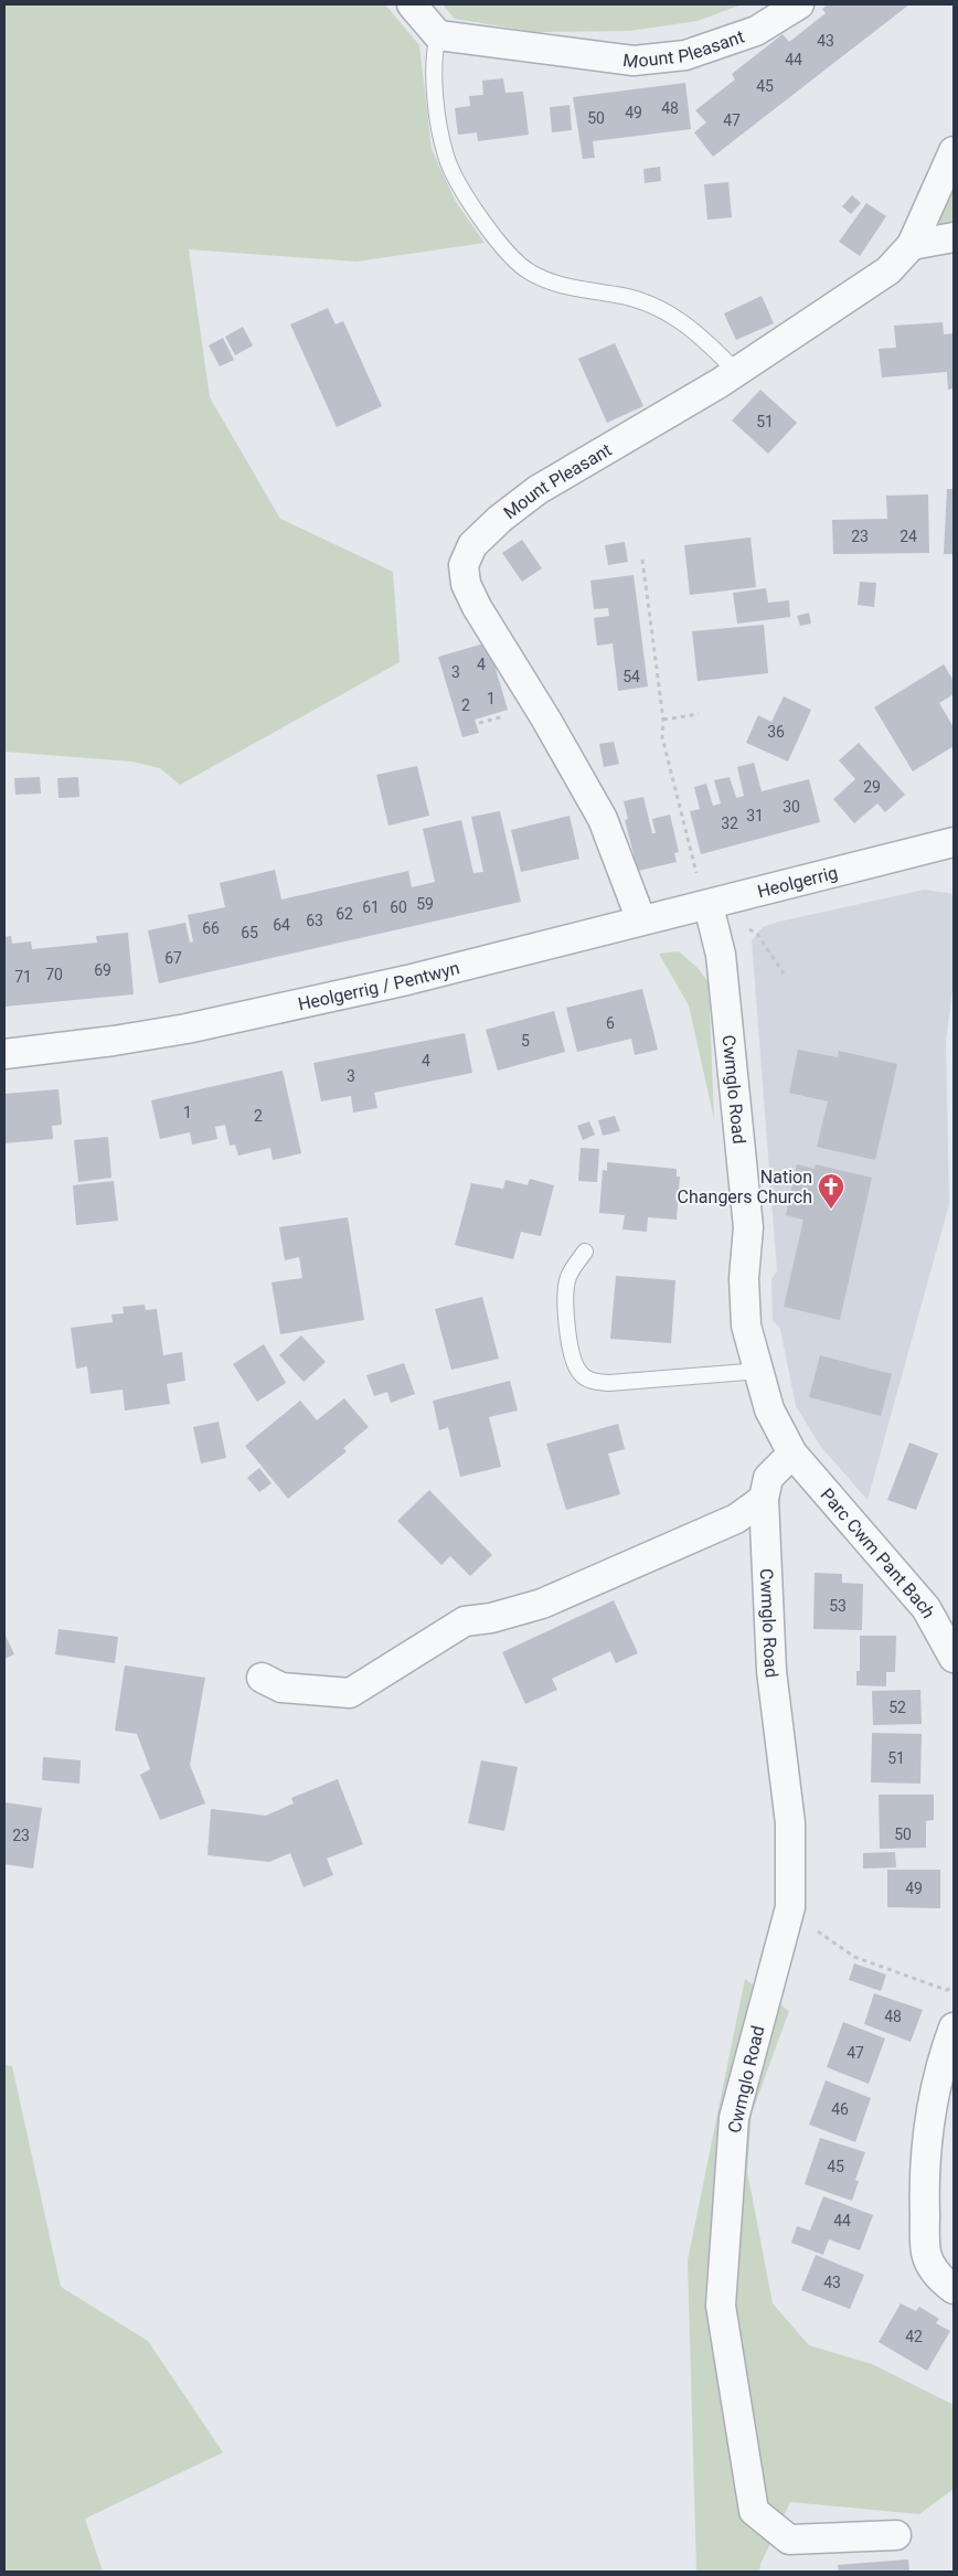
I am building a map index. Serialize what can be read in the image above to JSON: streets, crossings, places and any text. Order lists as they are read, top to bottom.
{
  "streets": {
    "street": [
      "Mount Pleasant",
      "Heolgerrig",
      "Heolgerrig / Pentwyn",
      "Cwmglo Road",
      "Parc Cwm Pant Bach"
    ]
  },
  "crossings": [
    ["Mount Pleasant", "Heolgerrig"],
    ["Mount Pleasant", "Heolgerrig / Pentwyn"],
    ["Heolgerrig", "Heolgerrig / Pentwyn"],
    ["Heolgerrig", "Cwmglo Road"],
    ["Cwmglo Road", "Parc Cwm Pant Bach"]
  ],
  "places": {
    "church": ["Nation Changers Church"]
  },
  "house_numbers": [
    "43",
    "44",
    "45",
    "48",
    "49",
    "50",
    "47",
    "51",
    "23",
    "24",
    "4",
    "3",
    "54",
    "1",
    "2",
    "36",
    "29",
    "30",
    "31",
    "32",
    "59",
    "61",
    "60",
    "62",
    "63",
    "64",
    "66",
    "65",
    "67",
    "69",
    "70",
    "71",
    "6",
    "5",
    "4",
    "3",
    "1",
    "2",
    "53",
    "52",
    "51",
    "50",
    "23",
    "49",
    "48",
    "47",
    "46",
    "45",
    "44",
    "43",
    "42"
  ]
}
